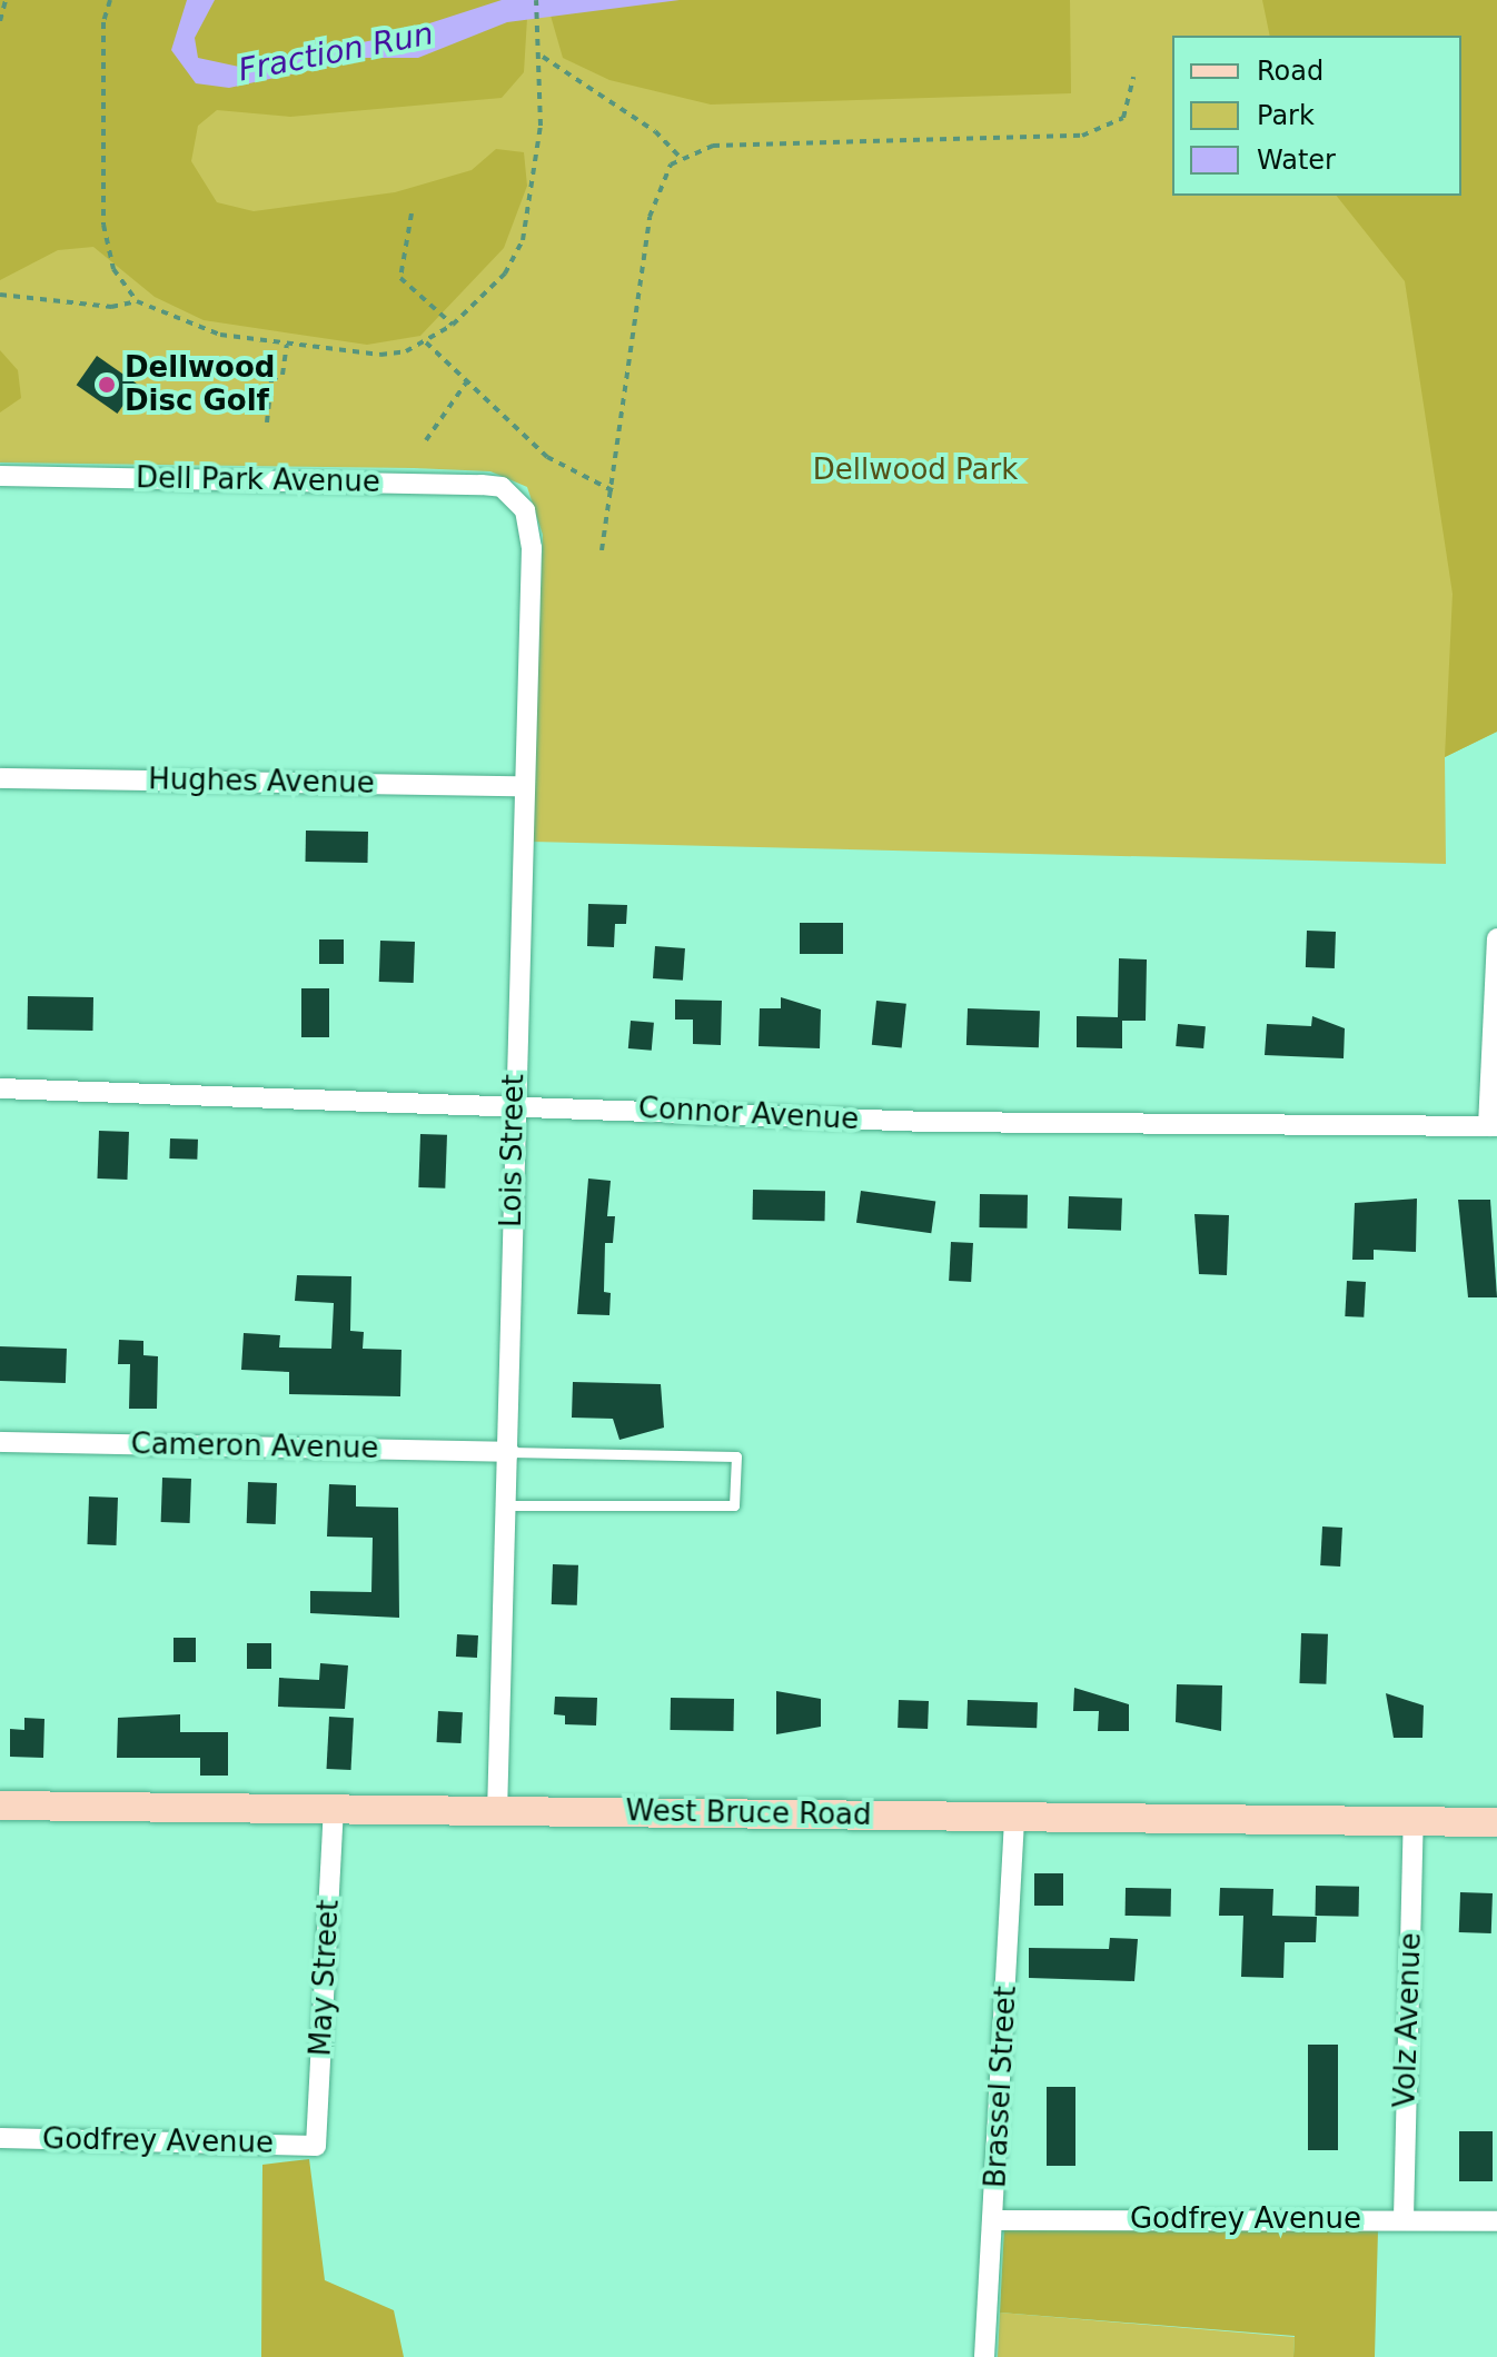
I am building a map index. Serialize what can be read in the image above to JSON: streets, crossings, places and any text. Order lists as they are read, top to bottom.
{
  "streets": {
    "street": [
      "Dell Park Avenue",
      "Hughes Avenue",
      "Connor Avenue",
      "Lois Street",
      "Cameron Avenue",
      "West Bruce Road",
      "May Street",
      "Volz Avenue",
      "Brassel Street",
      "Godfrey Avenue"
    ]
  },
  "crossings": [
    ["Dell Park Avenue", "Lois Street"],
    ["Hughes Avenue", "Lois Street"],
    ["Connor Avenue", "Lois Street"],
    ["Lois Street", "Cameron Avenue"],
    ["Lois Street", "West Bruce Road"],
    ["West Bruce Road", "May Street"],
    ["West Bruce Road", "Volz Avenue"],
    ["West Bruce Road", "Brassel Street"],
    ["May Street", "Godfrey Avenue"],
    ["Volz Avenue", "Godfrey Avenue"],
    ["Brassel Street", "Godfrey Avenue"]
  ],
  "water": ["Fraction Run"],
  "parks": ["Dellwood Park"],
  "places": ["Dellwood Disc Golf"],
  "legend": ["Road", "Park", "Water"]
}
